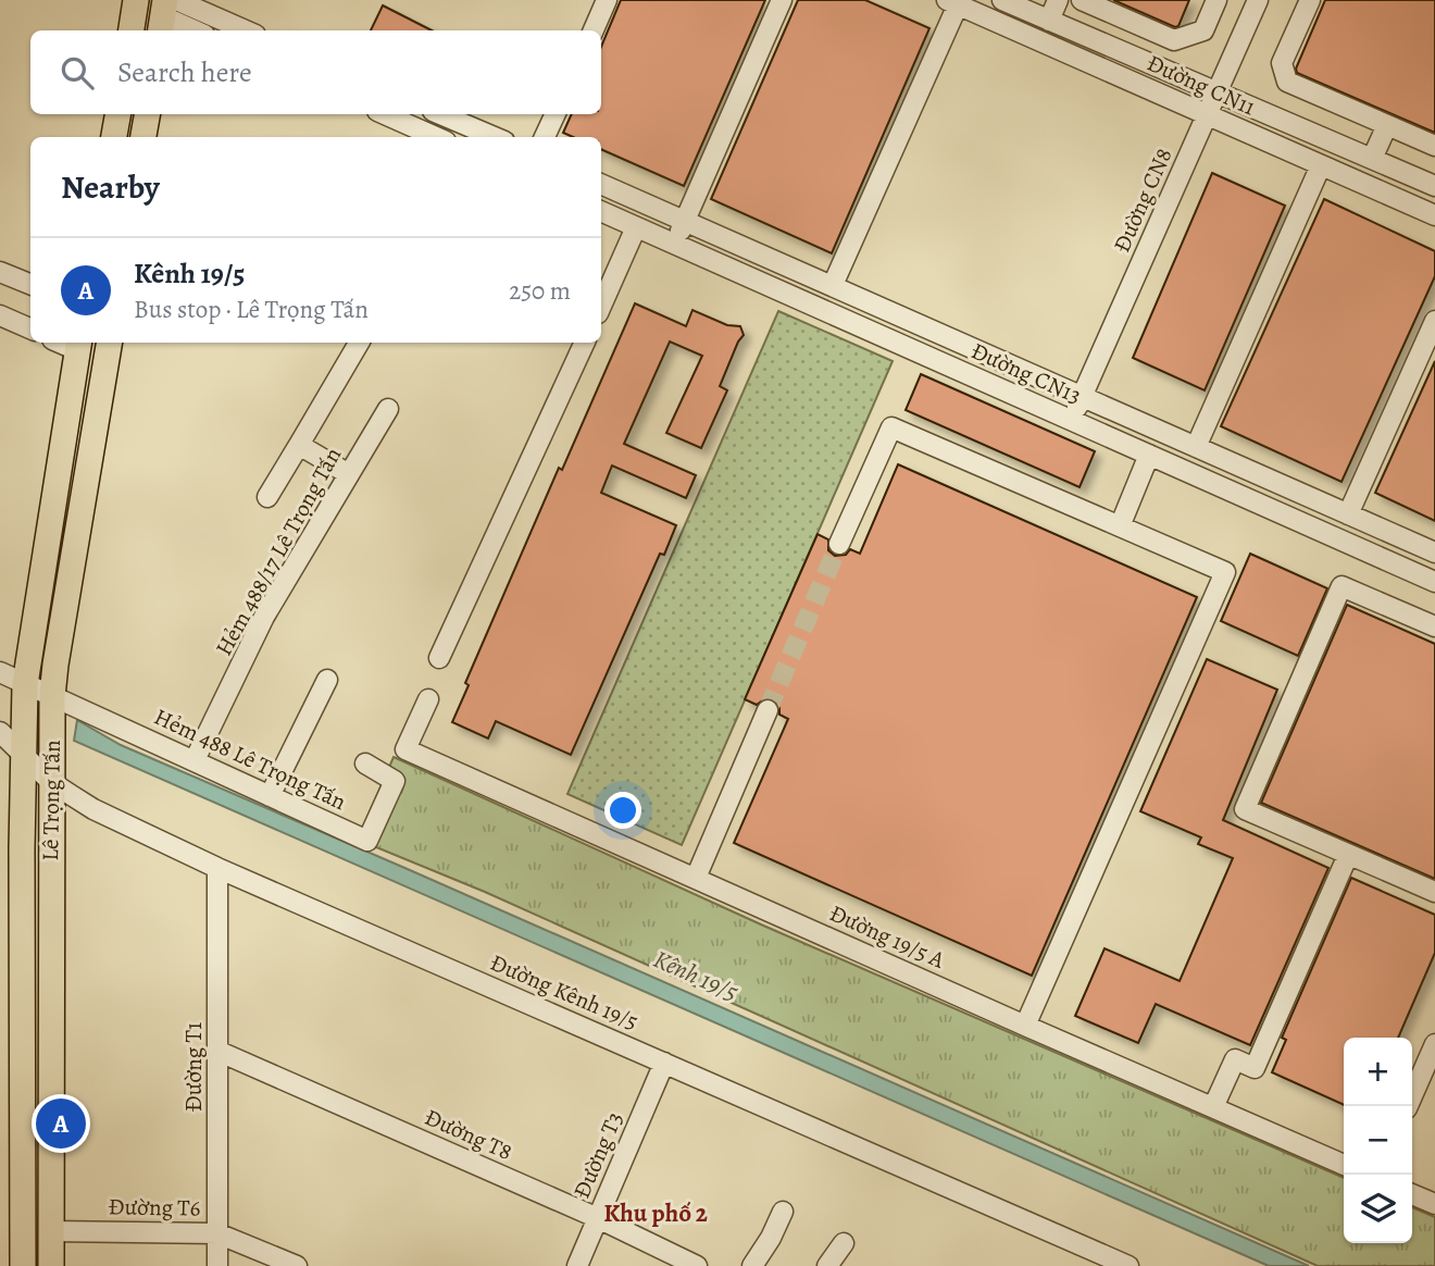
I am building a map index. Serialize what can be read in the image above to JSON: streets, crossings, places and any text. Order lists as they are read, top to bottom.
{
  "streets": {
    "main road": ["Lê Trọng Tấn"],
    "street": [
      "Đường CN11",
      "Đường CN8",
      "Đường CN13",
      "Hẻm 488/17 Lê Trọng Tấn",
      "Hẻm 488 Lê Trọng Tấn",
      "Đường 19/5 A",
      "Đường Kênh 19/5",
      "Đường T1",
      "Đường T8",
      "Đường T3",
      "Đường T6"
    ]
  },
  "crossings": [
    ["Đường CN11", "Đường CN8"],
    ["Đường CN8", "Đường CN13"],
    ["Hẻm 488/17 Lê Trọng Tấn", "Hẻm 488 Lê Trọng Tấn"],
    ["Hẻm 488 Lê Trọng Tấn", "Lê Trọng Tấn"],
    ["Lê Trọng Tấn", "Đường Kênh 19/5"],
    ["Lê Trọng Tấn", "Đường T6"],
    ["Đường Kênh 19/5", "Đường T1"],
    ["Đường Kênh 19/5", "Đường T3"],
    ["Đường T1", "Đường T8"],
    ["Đường T1", "Đường T6"],
    ["Đường T8", "Đường T3"]
  ],
  "districts": ["Khu phố 2"],
  "water": ["Kênh 19/5"],
  "page": {
    "search": "Search here",
    "heading": "Nearby",
    "list": [
      {
        "mark": "A",
        "name": "Kênh 19/5",
        "note": "Bus stop · Lê Trọng Tấn",
        "value": "250 m"
      }
    ],
    "map_buttons": ["+", "−"],
    "pins": "A"
  }
}
